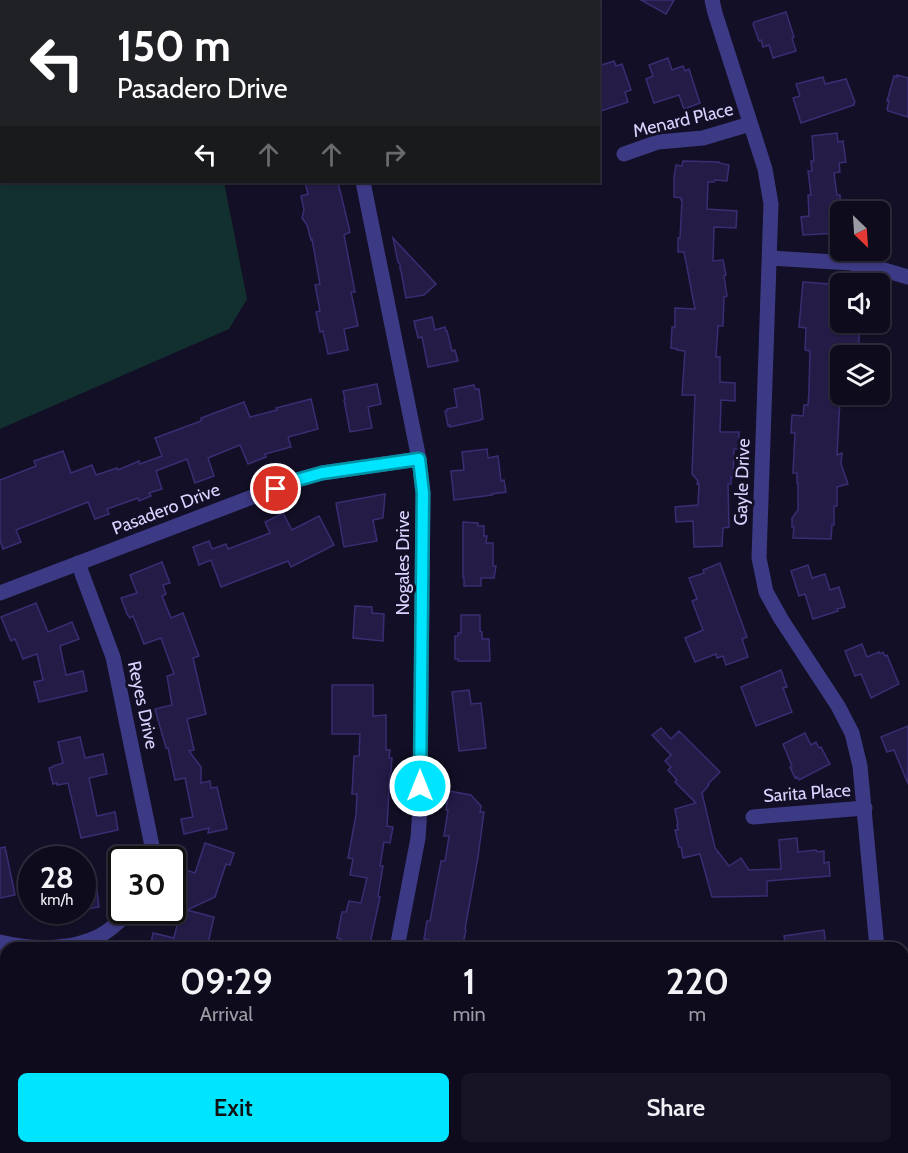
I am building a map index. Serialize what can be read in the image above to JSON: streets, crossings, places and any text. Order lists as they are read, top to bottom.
{
  "streets": {
    "street": [
      "Menard Place",
      "Gayle Drive",
      "Pasadero Drive",
      "Nogales Drive",
      "Reyes Drive",
      "Sarita Place"
    ]
  },
  "crossings": [
    ["Menard Place", "Gayle Drive"],
    ["Gayle Drive", "Sarita Place"],
    ["Pasadero Drive", "Nogales Drive"],
    ["Pasadero Drive", "Reyes Drive"]
  ],
  "north": "bottom right",
  "page": {
    "turn": ["150 m", "Pasadero Drive"],
    "speed": "28 km/h",
    "limit": "30",
    "eta": [
      "09:29",
      "Arrival",
      "1",
      "min",
      "220",
      "m"
    ],
    "buttons": ["Exit", "Share"]
  }
}
